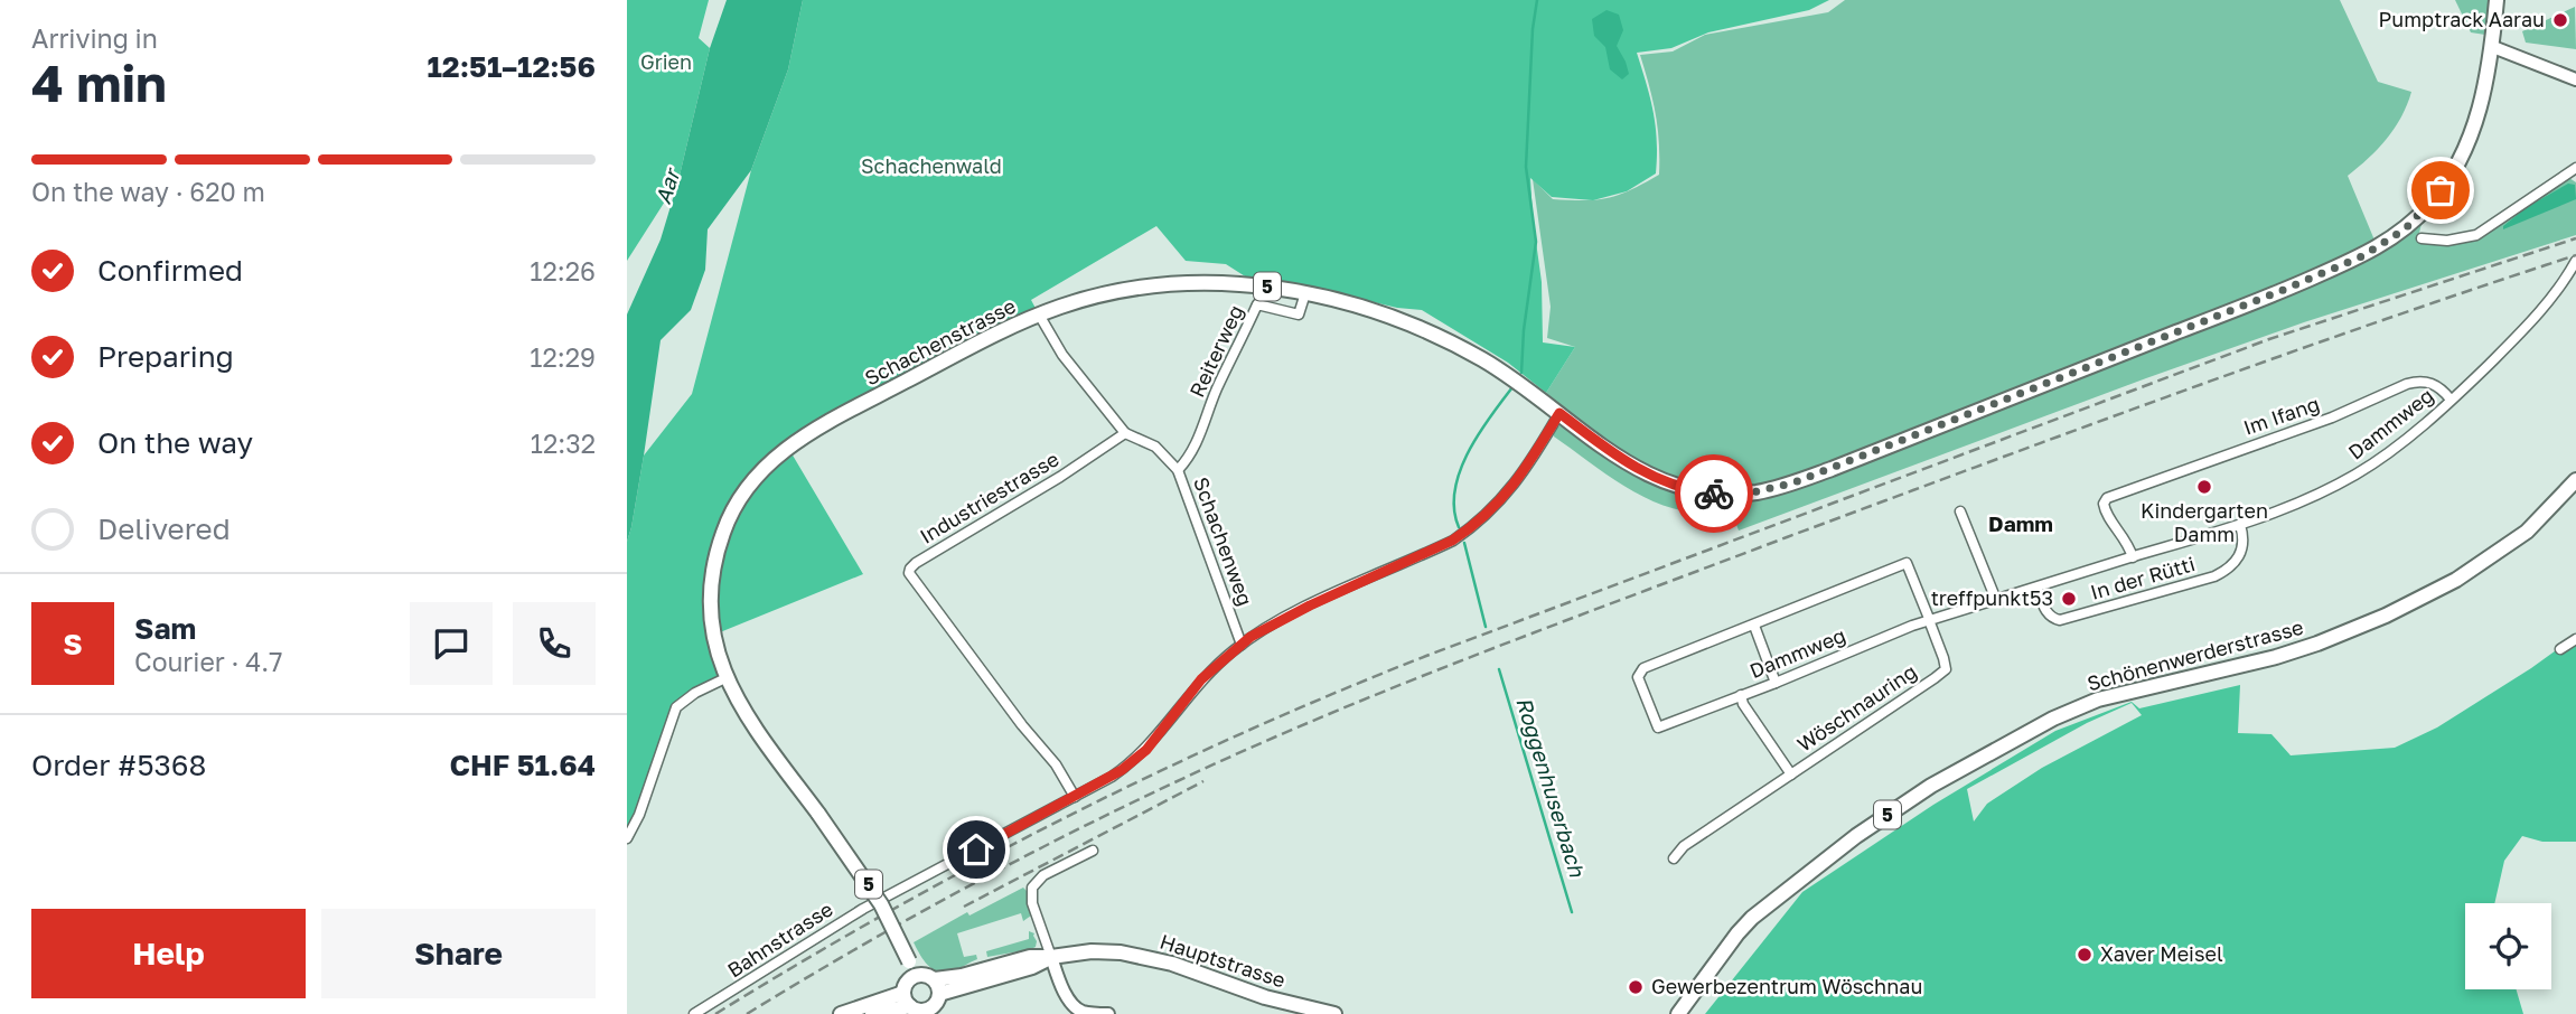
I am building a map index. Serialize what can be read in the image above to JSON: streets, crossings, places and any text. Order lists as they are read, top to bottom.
{
  "streets": {
    "main road": [
      "5",
      "Schachenstrasse",
      "Schönenwerderstrasse",
      "Hauptstrasse"
    ],
    "street": [
      "Reiterweg",
      "Im Ifang",
      "Dammweg",
      "Industriestrasse",
      "Schachenweg",
      "In der Rütti",
      "Wöschnauring",
      "Bahnstrasse"
    ]
  },
  "crossings": [
    ["5", "Schachenstrasse"],
    ["Schachenstrasse", "Reiterweg"],
    ["Schachenstrasse", "Bahnstrasse"],
    ["Schachenstrasse", "Hauptstrasse"],
    ["Reiterweg", "Schachenweg"],
    ["Im Ifang", "Dammweg"],
    ["Dammweg", "In der Rütti"],
    ["Dammweg", "Wöschnauring"],
    ["Industriestrasse", "Schachenweg"],
    ["Industriestrasse", "Bahnstrasse"],
    ["Schachenweg", "Bahnstrasse"]
  ],
  "districts": ["Damm"],
  "water": ["Aar", "Roggenhuserbach"],
  "parks": ["Grien", "Schachenwald"],
  "places": [
    "Pumptrack Aarau",
    "Kindergarten Damm",
    "treffpunkt53",
    "Xaver Meisel",
    "Gewerbezentrum Wöschnau"
  ],
  "page": {
    "heading": ["4 min", "Arriving in", "12:51–12:56"],
    "panel": [
      "Sam",
      "Courier · 4.7",
      "Order #5368",
      "CHF 51.64"
    ],
    "bar": "On the way · 620 m",
    "list": [
      ["Confirmed", "12:26"],
      ["Preparing", "12:29"],
      ["On the way", "12:32"],
      "Delivered"
    ],
    "round": "S",
    "buttons": ["Help", "Share"]
  }
}
